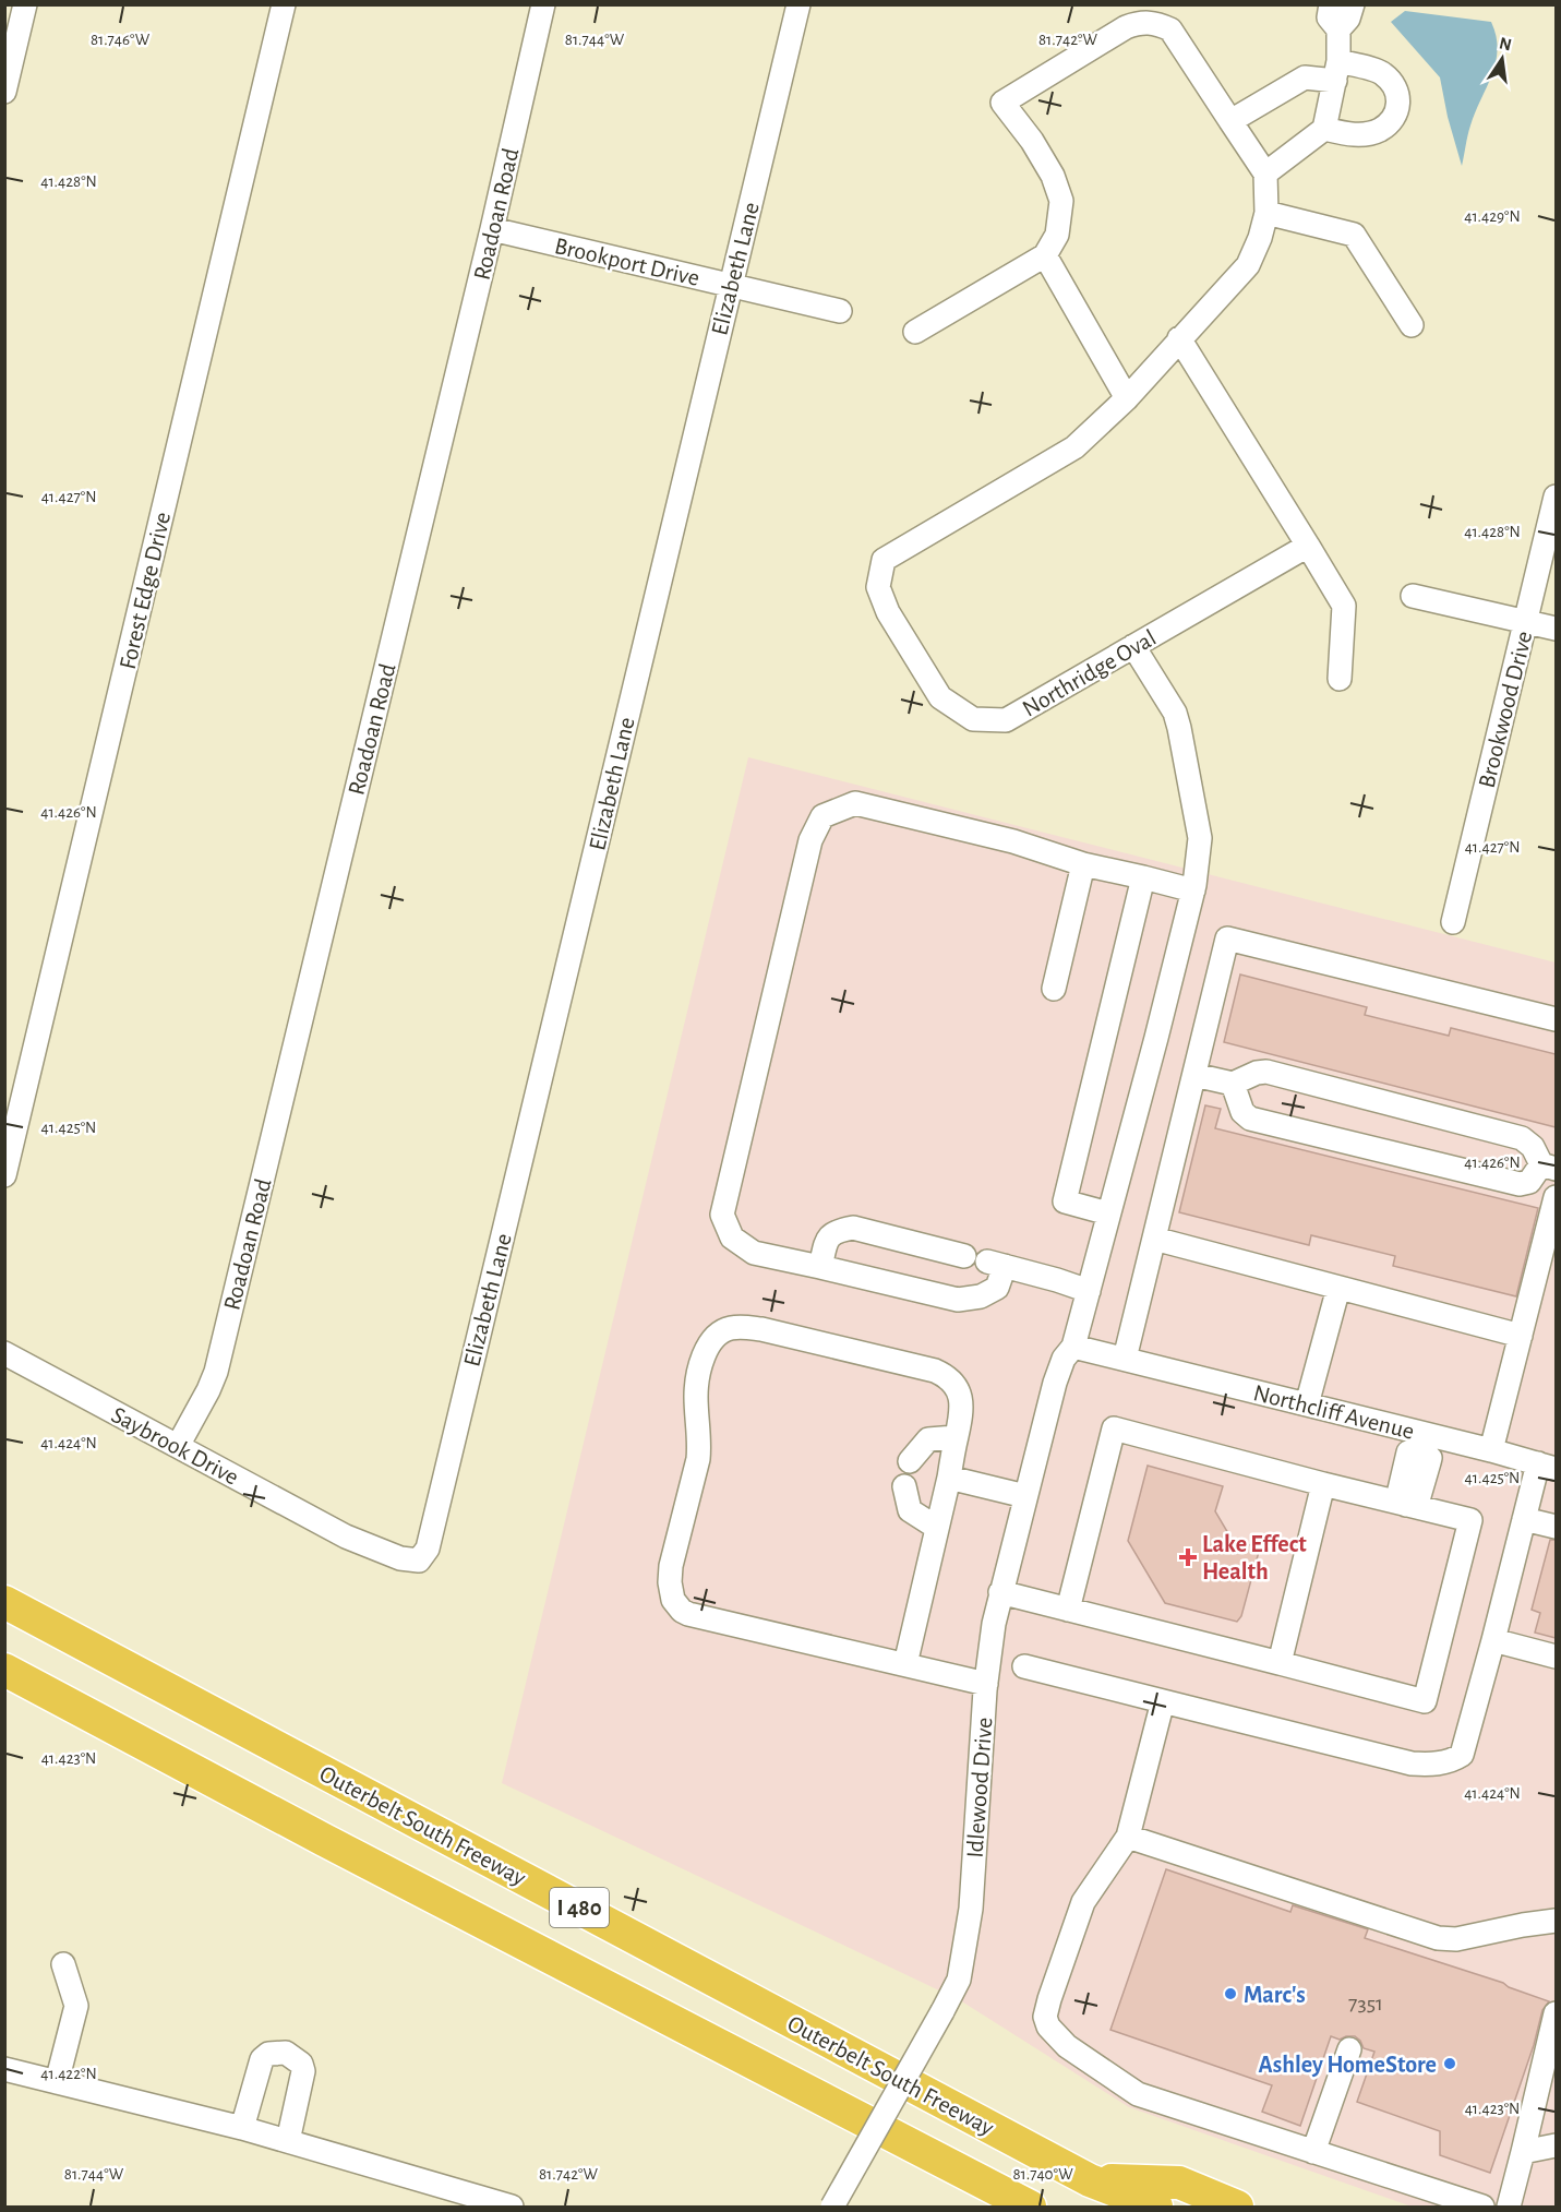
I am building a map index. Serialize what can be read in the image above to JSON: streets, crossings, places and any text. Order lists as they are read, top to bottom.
{
  "streets": {
    "highway": ["Outerbelt South Freeway", "I 480"],
    "street": [
      "Roadoan Road",
      "Brookport Drive",
      "Elizabeth Lane",
      "Forest Edge Drive",
      "Northridge Oval",
      "Brookwood Drive",
      "Northcliff Avenue",
      "Saybrook Drive",
      "Idlewood Drive"
    ]
  },
  "crossings": [
    ["Roadoan Road", "Brookport Drive"],
    ["Roadoan Road", "Saybrook Drive"],
    ["Brookport Drive", "Elizabeth Lane"],
    ["Elizabeth Lane", "Saybrook Drive"],
    ["Northridge Oval", "Idlewood Drive"],
    ["Northcliff Avenue", "Idlewood Drive"]
  ],
  "places": {
    "health": ["Lake Effect Health"],
    "other": ["Marc's", "Ashley HomeStore"]
  },
  "house_numbers": ["7351"],
  "north": "top",
  "coordinates": [
    "81.744°W",
    "81.742°W",
    "81.746°W",
    "41.428°N",
    "41.429°N",
    "41.427°N",
    "41.426°N",
    "41.425°N",
    "41.424°N",
    "41.423°N",
    "41.422°N",
    "81.740°W"
  ]
}
